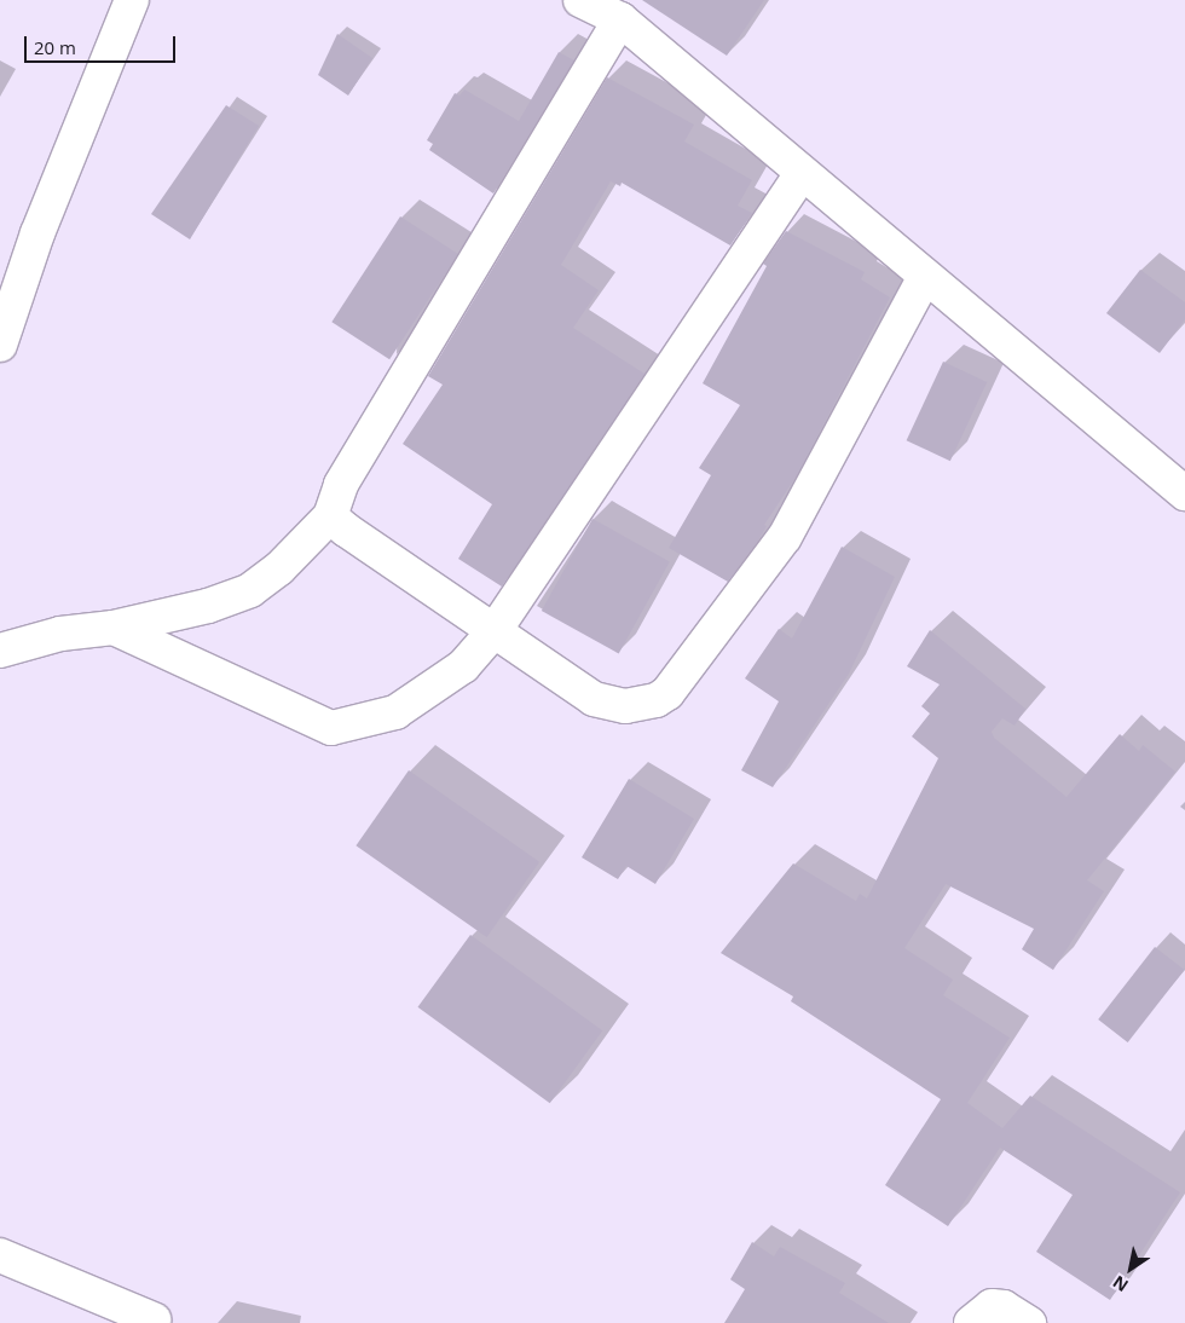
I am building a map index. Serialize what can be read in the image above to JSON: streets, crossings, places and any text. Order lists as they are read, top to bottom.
{
  "scale_bar": "20 m",
  "north": "bottom left"
}
